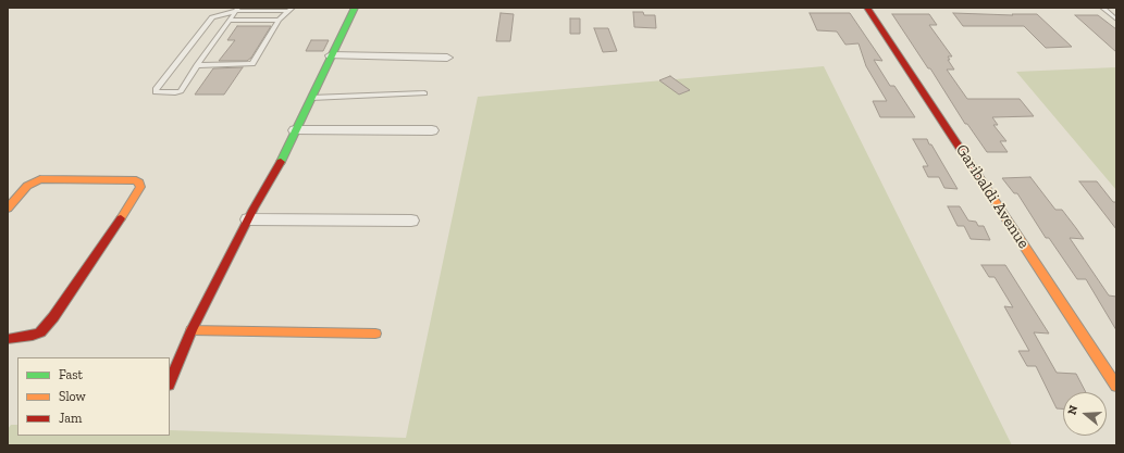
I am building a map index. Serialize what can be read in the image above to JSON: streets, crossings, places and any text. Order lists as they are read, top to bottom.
{
  "streets": {
    "street": ["Garibaldi Avenue"]
  },
  "legend": ["Fast", "Slow", "Jam"],
  "north": "left"
}
